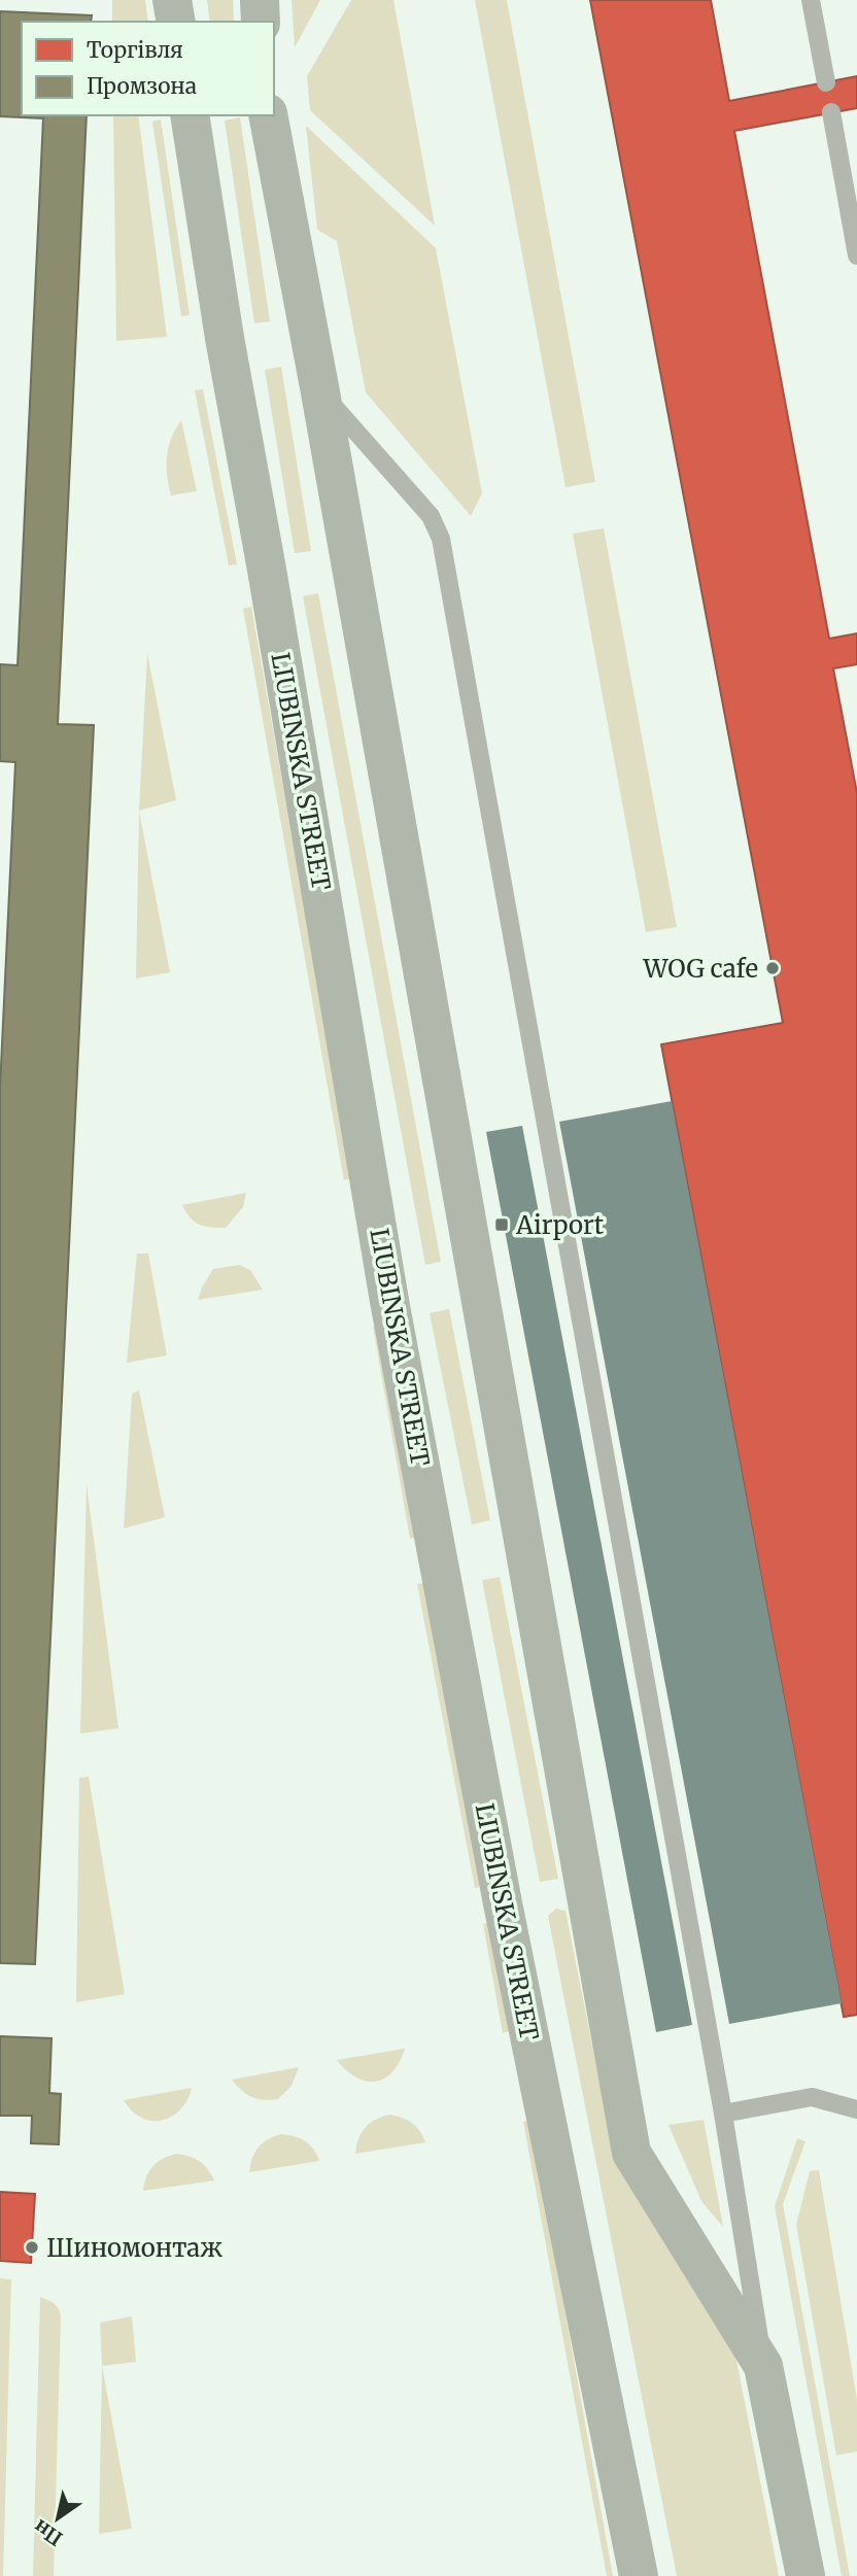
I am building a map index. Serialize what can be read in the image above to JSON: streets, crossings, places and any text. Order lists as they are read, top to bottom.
{
  "streets": {
    "street": ["LIUBINSKA STREET"]
  },
  "places": {
    "other": ["WOG cafe", "Шиномонтаж"],
    "transit": ["Airport"]
  },
  "legend": ["Торгівля", "Промзона"],
  "north": "bottom left"
}
